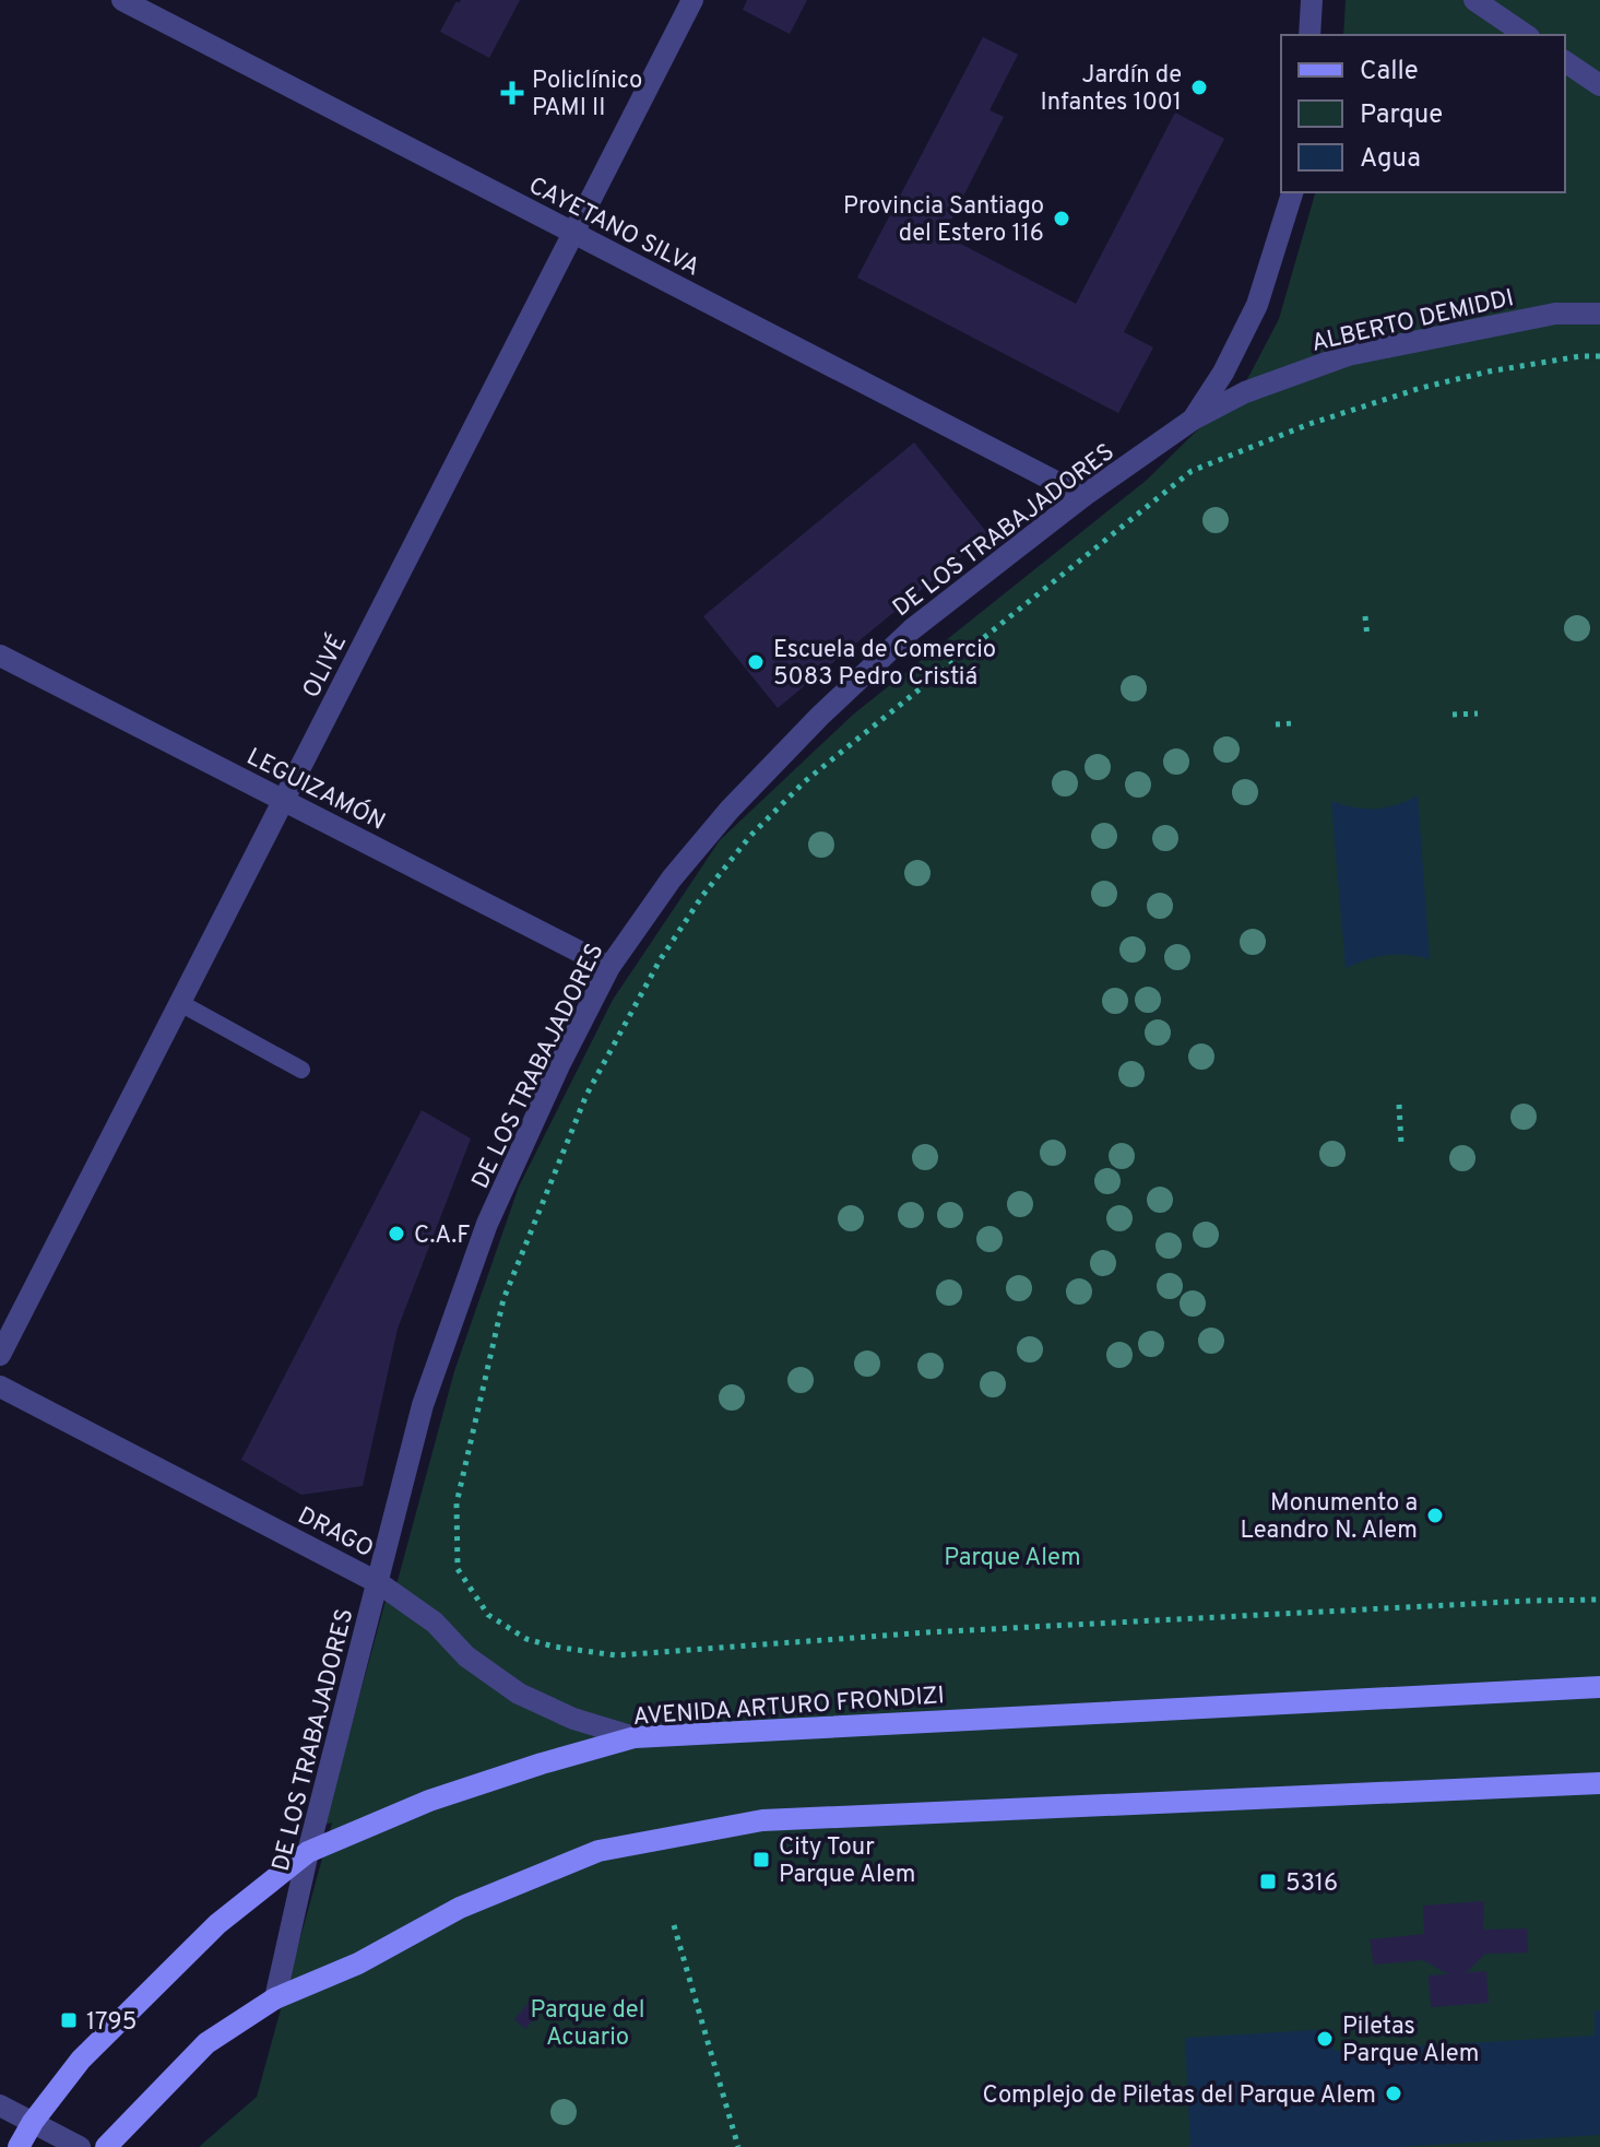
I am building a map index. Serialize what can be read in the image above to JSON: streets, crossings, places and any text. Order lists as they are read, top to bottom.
{
  "streets": {
    "main road": ["AVENIDA ARTURO FRONDIZI"],
    "street": [
      "CAYETANO SILVA",
      "ALBERTO DEMIDDI",
      "DE LOS TRABAJADORES",
      "OLIVÉ",
      "LEGUIZAMÓN",
      "DRAGO"
    ]
  },
  "crossings": [
    ["CAYETANO SILVA", "DE LOS TRABAJADORES"],
    ["CAYETANO SILVA", "OLIVÉ"],
    ["ALBERTO DEMIDDI", "DE LOS TRABAJADORES"],
    ["DE LOS TRABAJADORES", "LEGUIZAMÓN"],
    ["DE LOS TRABAJADORES", "DRAGO"],
    ["DE LOS TRABAJADORES", "AVENIDA ARTURO FRONDIZI"],
    ["OLIVÉ", "LEGUIZAMÓN"],
    ["DRAGO", "AVENIDA ARTURO FRONDIZI"]
  ],
  "parks": ["Parque Alem", "Parque del Acuario"],
  "places": {
    "other": [
      "Jardín de Infantes 1001",
      "Provincia Santiago del Estero 116",
      "Escuela de Comercio 5083 Pedro Cristiá",
      "C.A.F",
      "Monumento a Leandro N. Alem",
      "Piletas Parque Alem",
      "Complejo de Piletas del Parque Alem"
    ],
    "health": ["Policlínico PAMI II"],
    "transit": ["City Tour Parque Alem", "5316", "1795"]
  },
  "legend": ["Calle", "Parque", "Agua"]
}
